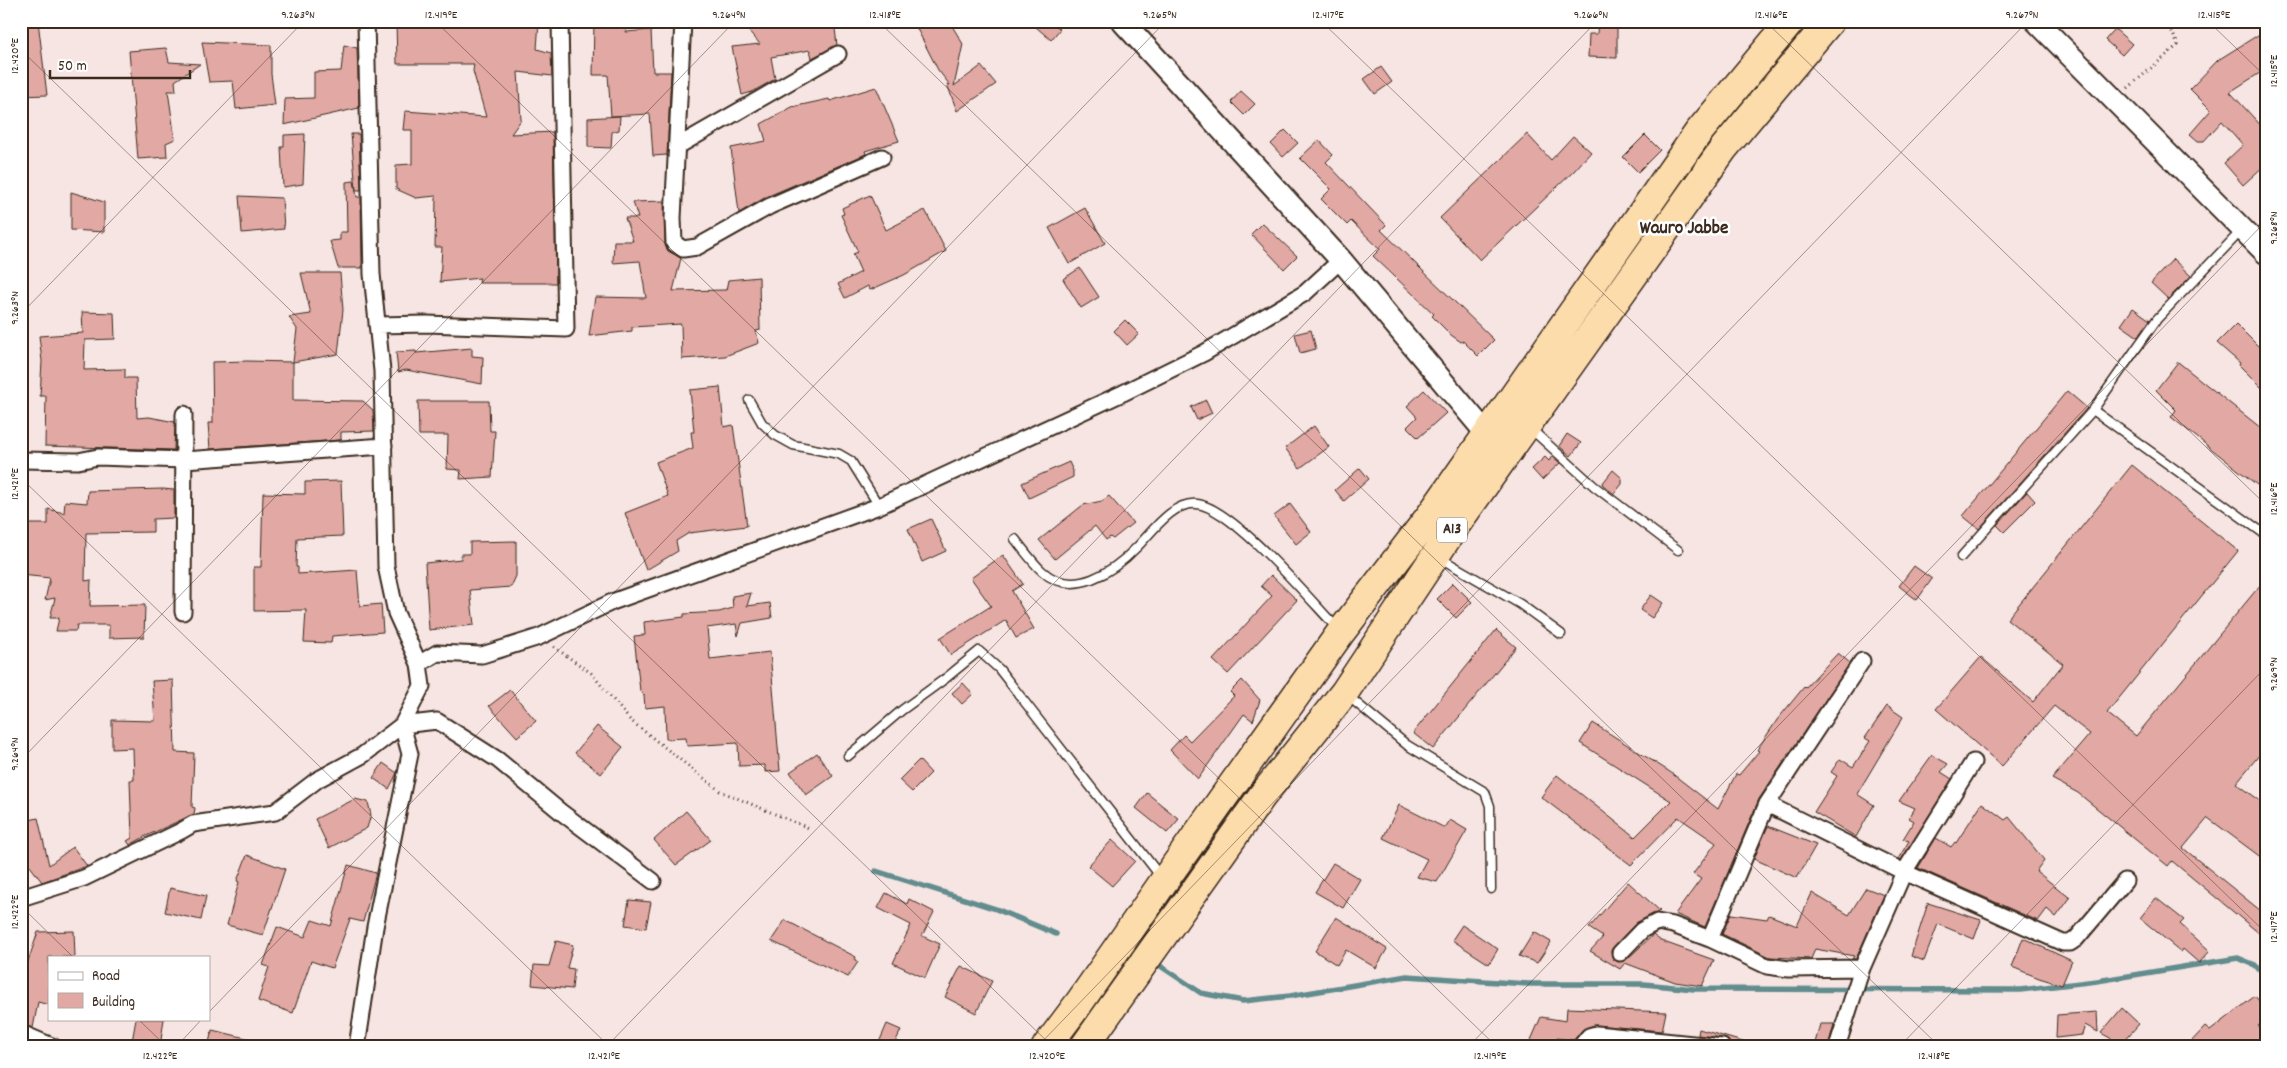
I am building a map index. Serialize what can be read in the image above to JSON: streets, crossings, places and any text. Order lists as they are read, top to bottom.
{
  "streets": {
    "highway": ["A13"]
  },
  "districts": ["Wauro Jabbe"],
  "legend": ["Road", "Building"],
  "scale_bar": "50 m",
  "coordinates": [
    "9.263°N",
    "12.419°E",
    "9.264°N",
    "12.418°E",
    "9.265°N",
    "12.417°E",
    "9.266°N",
    "12.416°E",
    "9.267°N",
    "12.415°E",
    "12.420°E",
    "9.268°N",
    "12.421°E",
    "9.269°N",
    "12.422°E"
  ]
}
